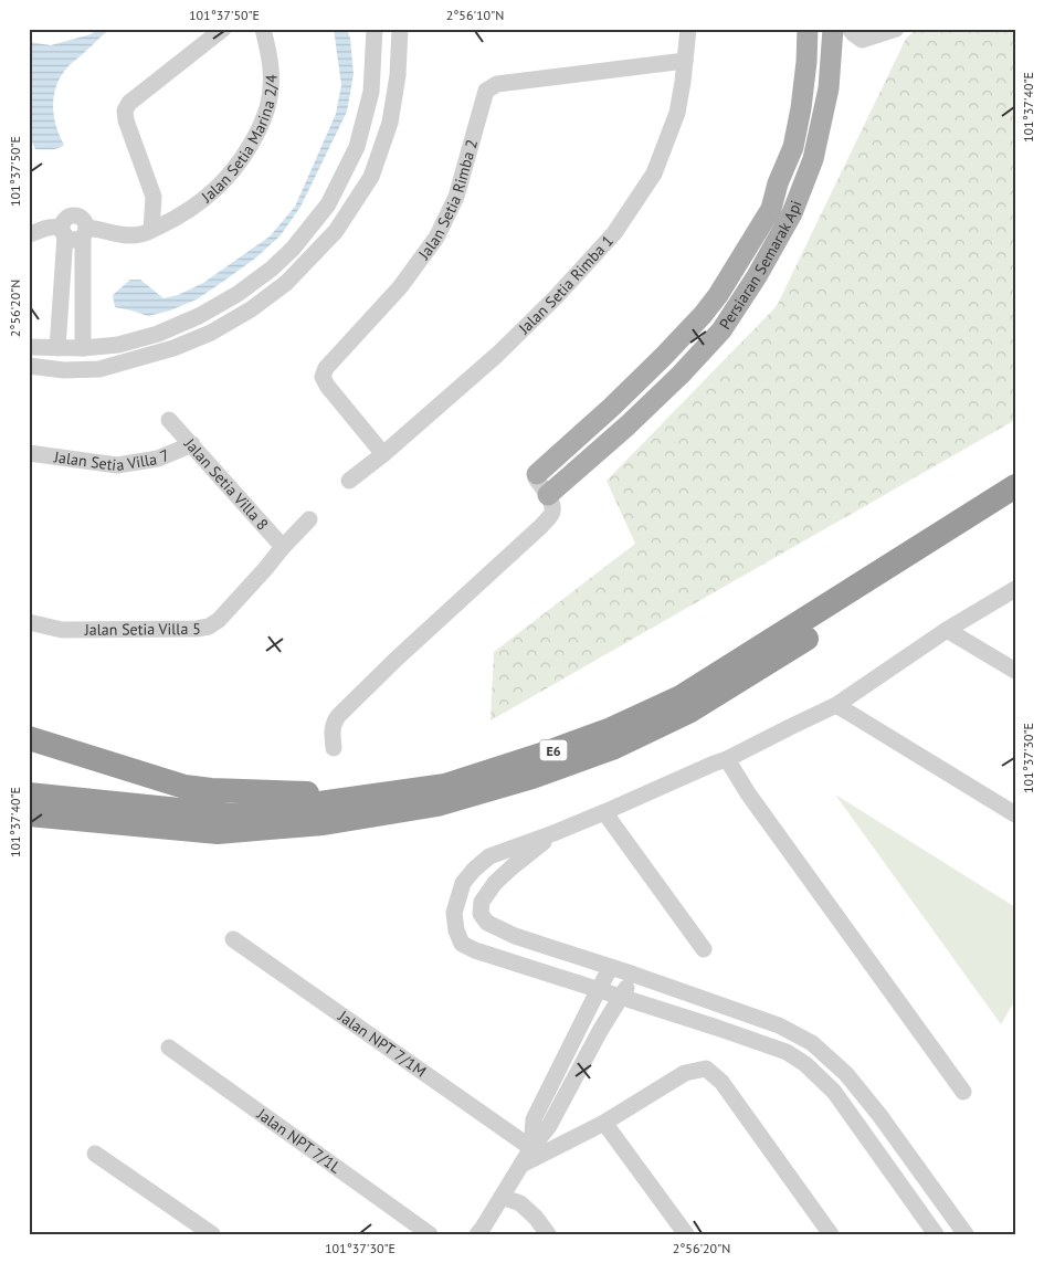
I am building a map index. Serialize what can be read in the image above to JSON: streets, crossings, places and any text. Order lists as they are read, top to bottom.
{
  "streets": {
    "highway": ["E6"],
    "main road": ["Persiaran Semarak Api"],
    "street": [
      "Jalan Setia Marina 2/4",
      "Jalan Setia Rimba 2",
      "Jalan Setia Rimba 1",
      "Jalan Setia Villa 7",
      "Jalan Setia Villa 8",
      "Jalan Setia Villa 5",
      "Jalan NPT 7/1M",
      "Jalan NPT 7/1L"
    ]
  },
  "crossings": [
    ["Jalan Setia Rimba 2", "Jalan Setia Rimba 1"],
    ["Jalan Setia Villa 7", "Jalan Setia Villa 8"],
    ["Jalan Setia Villa 8", "Jalan Setia Villa 5"]
  ],
  "coordinates": [
    "101°37'50\"E",
    "2°56'10\"N",
    "101°37'40\"E",
    "2°56'20\"N",
    "101°37'30\"E"
  ]
}
